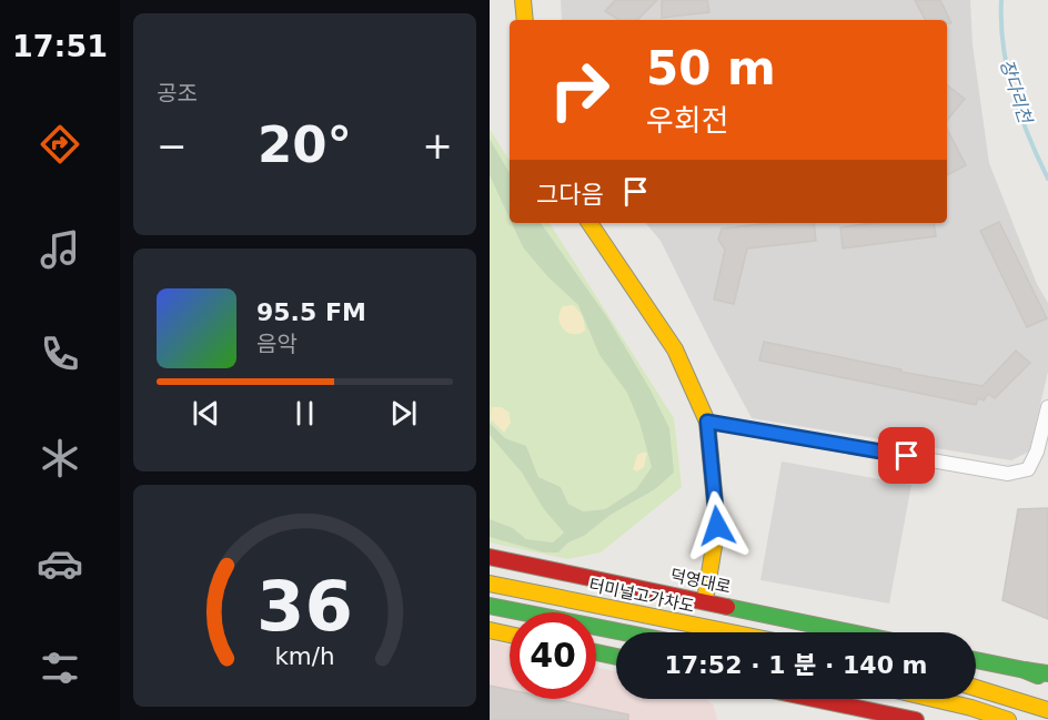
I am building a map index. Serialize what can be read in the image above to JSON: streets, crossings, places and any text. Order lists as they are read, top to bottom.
{
  "streets": {
    "main road": ["덕영대로", "터미널고가차도"]
  },
  "water": ["장다리천"],
  "page": {
    "tabs": "17:51",
    "tile": "공조",
    "turn": ["50 m", "우회전"],
    "heat": ["−", "20°", "+"],
    "then": "그다음",
    "song": ["95.5 FM", "음악"],
    "limit": "40",
    "trip": "17:52 · 1 분 · 140 m",
    "gauge": ["36", "km/h"]
  }
}
